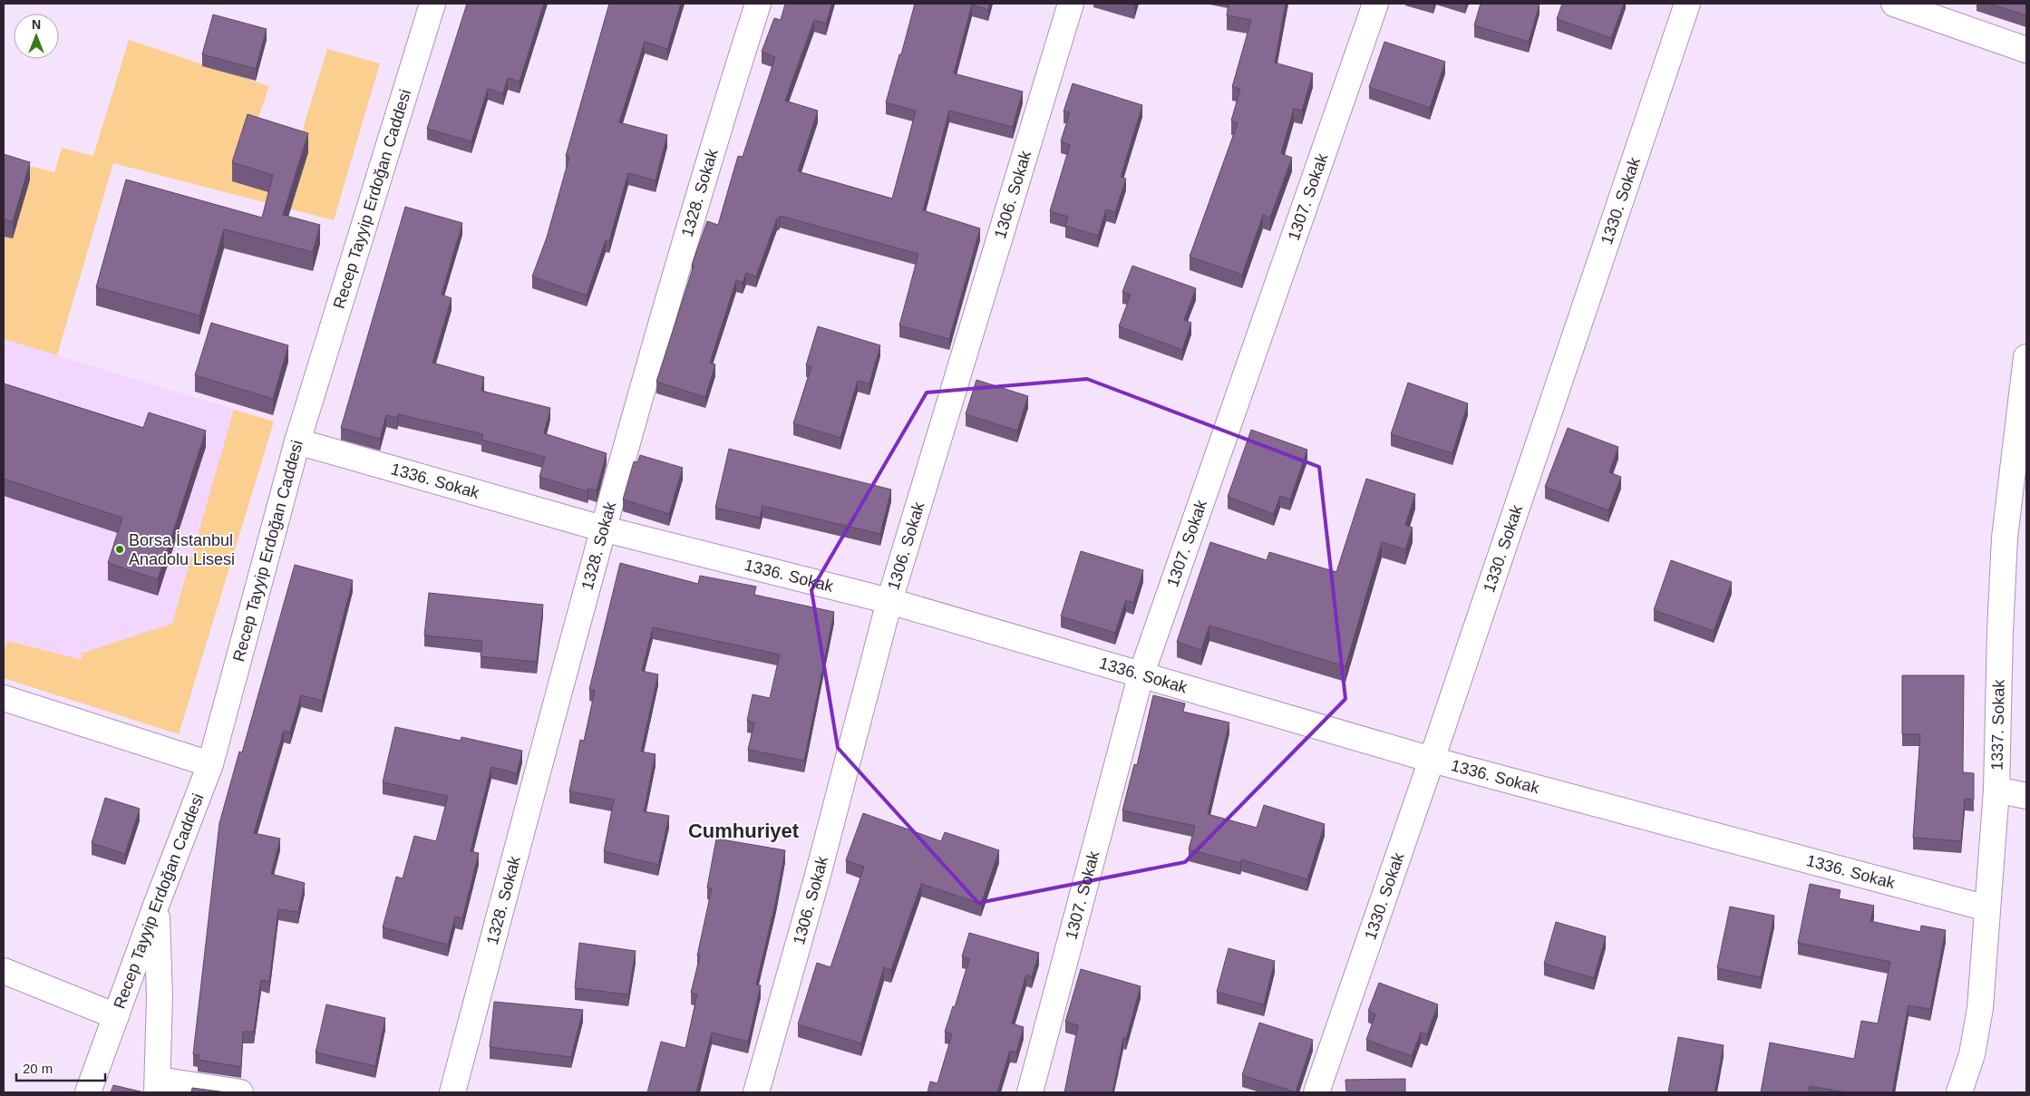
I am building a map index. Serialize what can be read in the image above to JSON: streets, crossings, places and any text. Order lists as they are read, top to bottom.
{
  "streets": {
    "street": [
      "1328. Sokak",
      "1306. Sokak",
      "1307. Sokak",
      "Recep Tayyip Erdoğan Caddesi",
      "1330. Sokak",
      "1336. Sokak",
      "1337. Sokak"
    ]
  },
  "crossings": [
    ["1328. Sokak", "1336. Sokak"],
    ["1306. Sokak", "1336. Sokak"],
    ["1307. Sokak", "1336. Sokak"],
    ["Recep Tayyip Erdoğan Caddesi", "1336. Sokak"],
    ["1330. Sokak", "1336. Sokak"],
    ["1336. Sokak", "1337. Sokak"]
  ],
  "districts": ["Cumhuriyet"],
  "places": ["Borsa İstanbul Anadolu Lisesi"],
  "scale_bar": "20 m",
  "north": "top"
}
